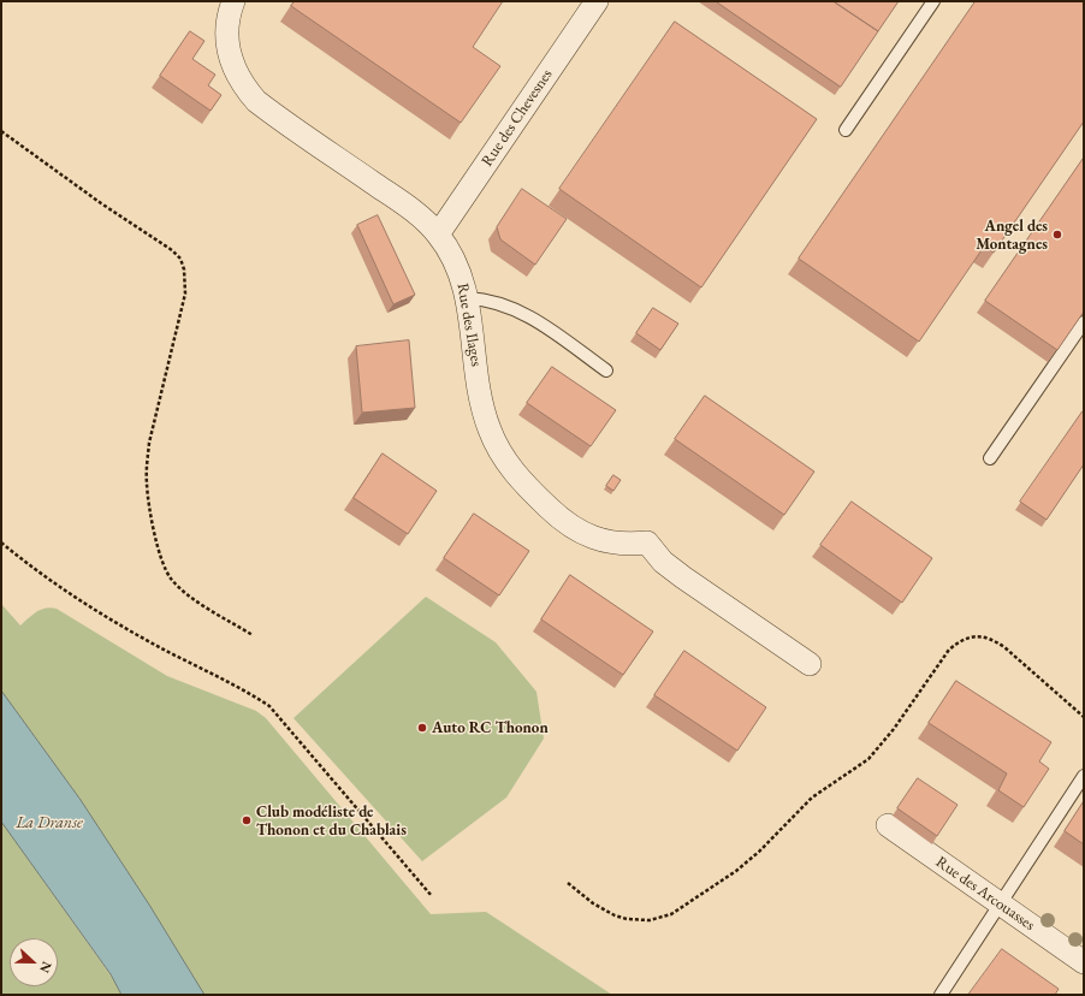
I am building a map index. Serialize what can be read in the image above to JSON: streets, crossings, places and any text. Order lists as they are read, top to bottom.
{
  "streets": {
    "street": ["Rue des Chevesnes", "Rue des Ilages", "Rue des Arcouasses"]
  },
  "crossings": [
    ["Rue des Chevesnes", "Rue des Ilages"]
  ],
  "water": ["La Dranse"],
  "places": ["Angel des Montagnes", "Auto RC Thonon", "Club modéliste de Thonon et du Chablais"],
  "north": "right"
}
